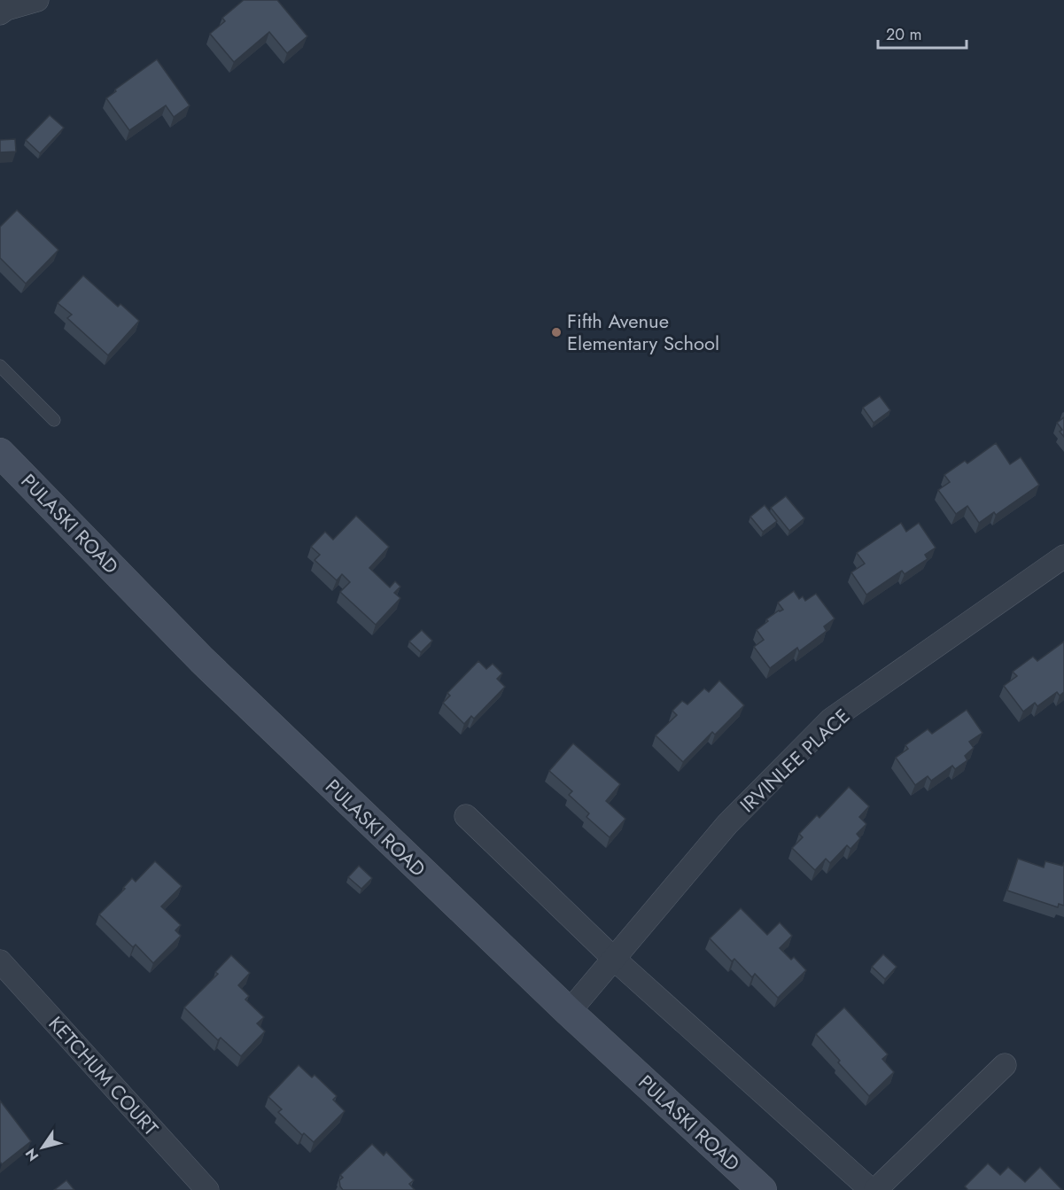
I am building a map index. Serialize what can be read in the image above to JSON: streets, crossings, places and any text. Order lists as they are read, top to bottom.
{
  "streets": {
    "main road": ["PULASKI ROAD"],
    "street": ["IRVINLEE PLACE", "KETCHUM COURT"]
  },
  "crossings": [
    ["PULASKI ROAD", "IRVINLEE PLACE"]
  ],
  "places": ["Fifth Avenue Elementary School"],
  "scale_bar": "20 m",
  "north": "bottom left"
}
